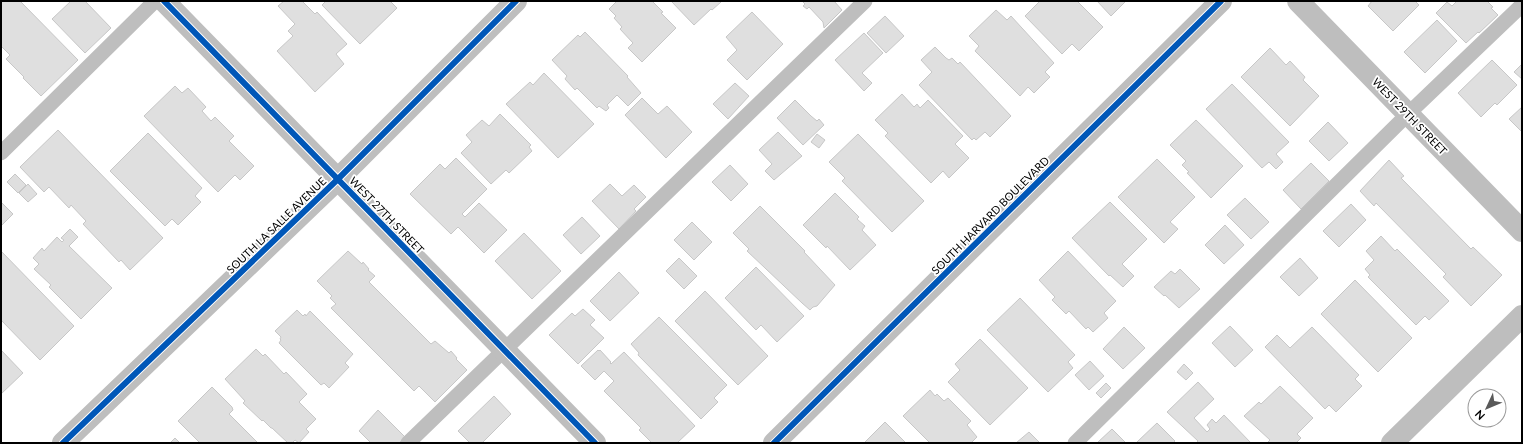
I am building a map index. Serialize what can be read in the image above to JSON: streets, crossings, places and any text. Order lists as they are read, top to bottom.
{
  "streets": {
    "street": [
      "WEST 29TH STREET",
      "WEST 27TH STREET",
      "SOUTH HARVARD BOULEVARD",
      "SOUTH LA SALLE AVENUE"
    ]
  },
  "crossings": [
    ["WEST 27TH STREET", "SOUTH LA SALLE AVENUE"]
  ],
  "north": "bottom left"
}
